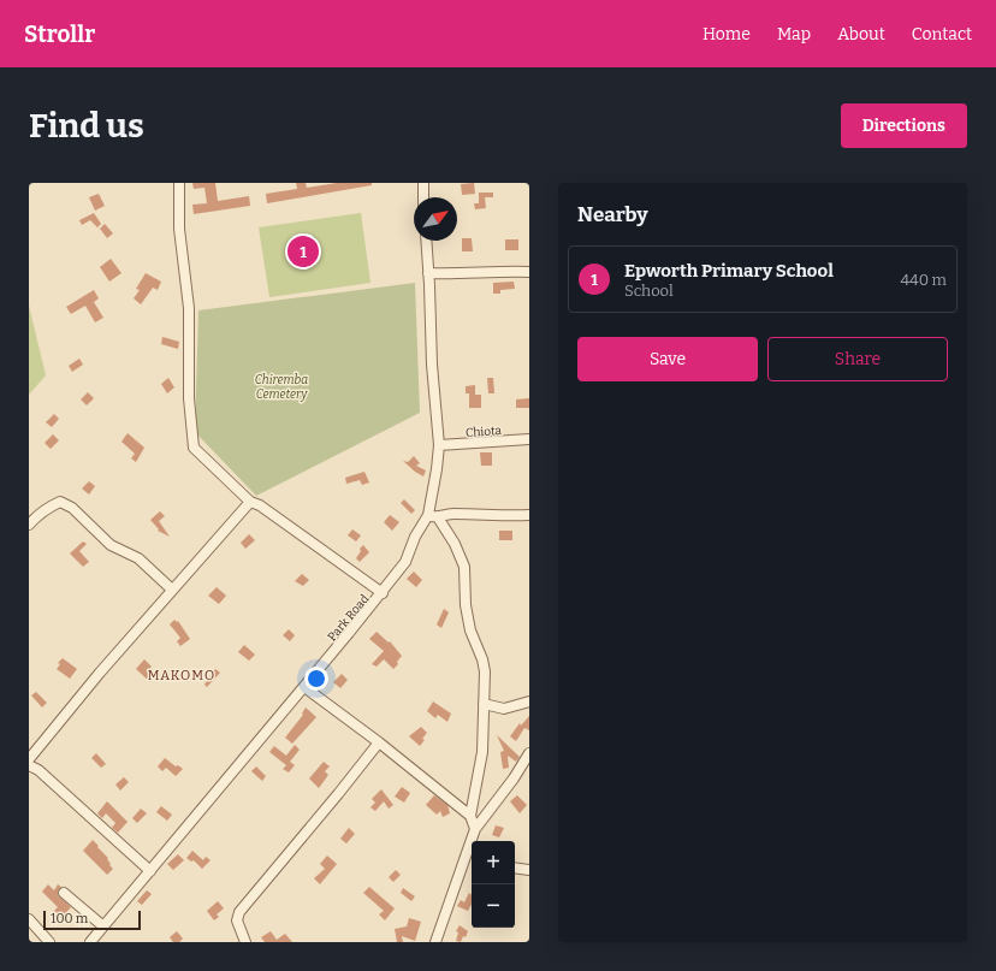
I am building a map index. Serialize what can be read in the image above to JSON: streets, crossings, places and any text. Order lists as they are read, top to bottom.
{
  "streets": {
    "street": ["Chiota", "Park Road"]
  },
  "crossings": [
    ["Chiota", "Park Road"]
  ],
  "districts": ["MAKOMO"],
  "parks": ["Chiremba Cemetery"],
  "scale_bar": "100 m",
  "north": "top right",
  "page": {
    "header": "Strollr",
    "nav": [
      "Home",
      "Map",
      "About",
      "Contact"
    ],
    "buttons": [
      "Directions",
      ["Save", "Share"]
    ],
    "title": "Find us",
    "heading": "Nearby",
    "pins": "1",
    "list": [
      {
        "mark": "1",
        "name": "Epworth Primary School",
        "note": "School",
        "value": "440 m"
      }
    ],
    "map_buttons": ["+", "−"],
    "scale": "100 m"
  }
}
